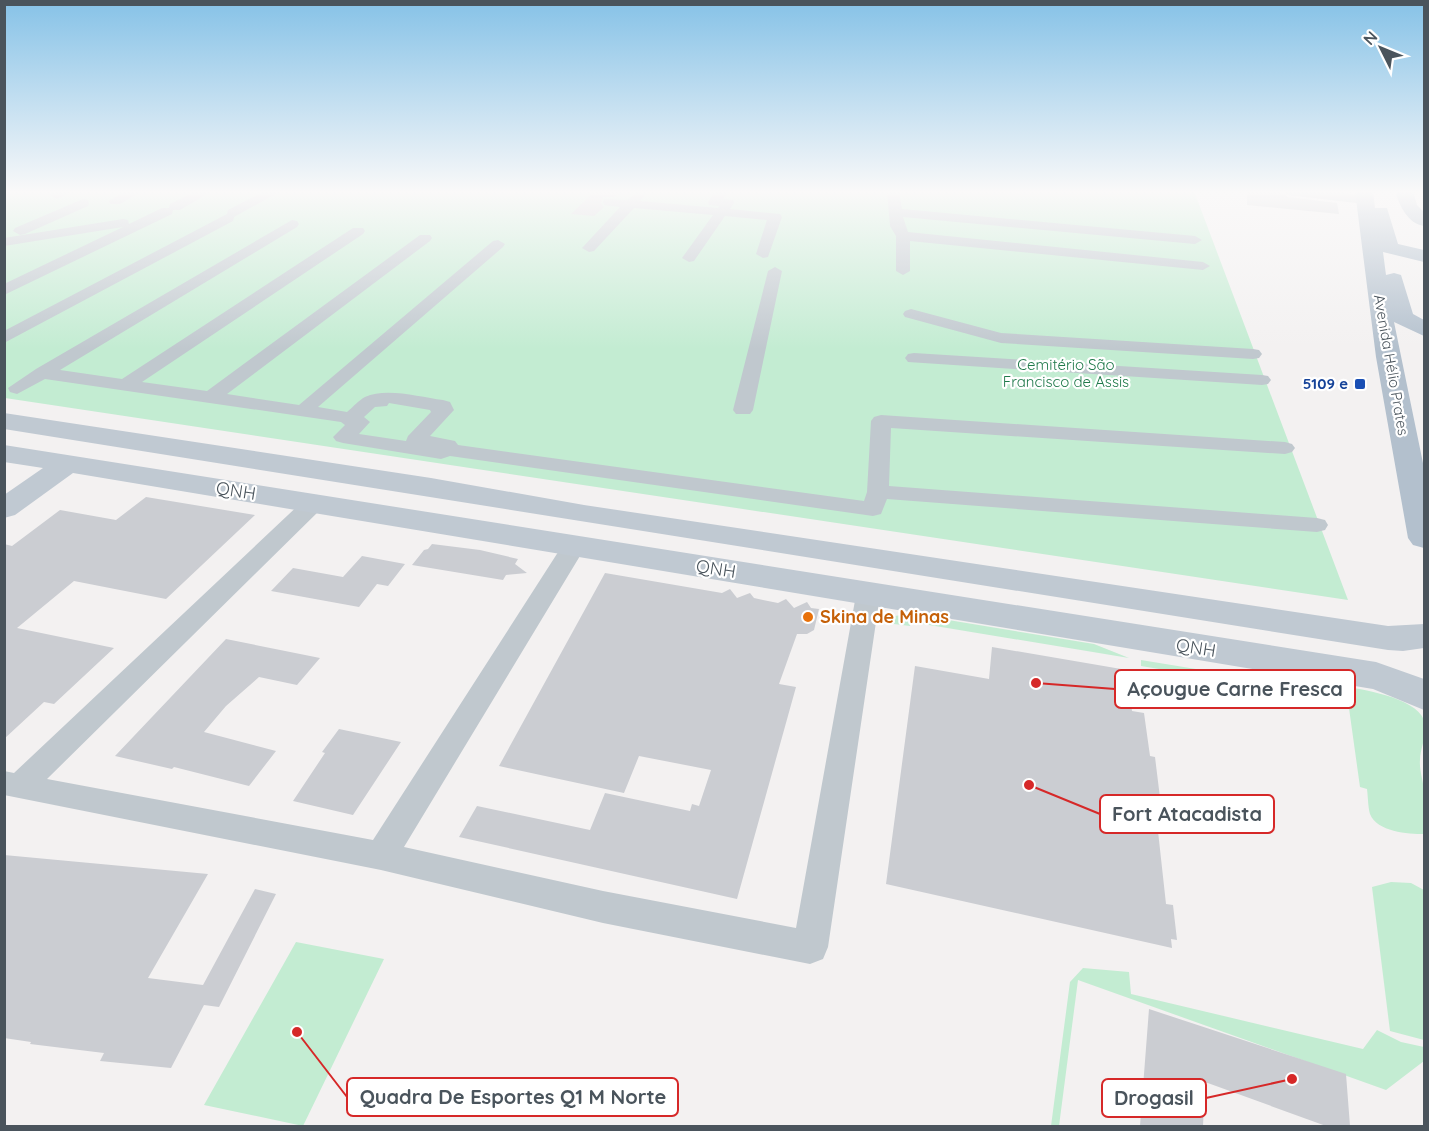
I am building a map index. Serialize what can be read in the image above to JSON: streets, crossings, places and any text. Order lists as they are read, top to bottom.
{
  "streets": {
    "main road": ["Avenida Hélio Prates"],
    "street": ["QNH"]
  },
  "parks": ["Cemitério São Francisco de Assis"],
  "places": {
    "transit": ["5109 e"],
    "other": [
      "Skina de Minas",
      "Açougue Carne Fresca",
      "Fort Atacadista",
      "Quadra De Esportes Q1 M Norte",
      "Drogasil"
    ]
  },
  "north": "top left"
}
